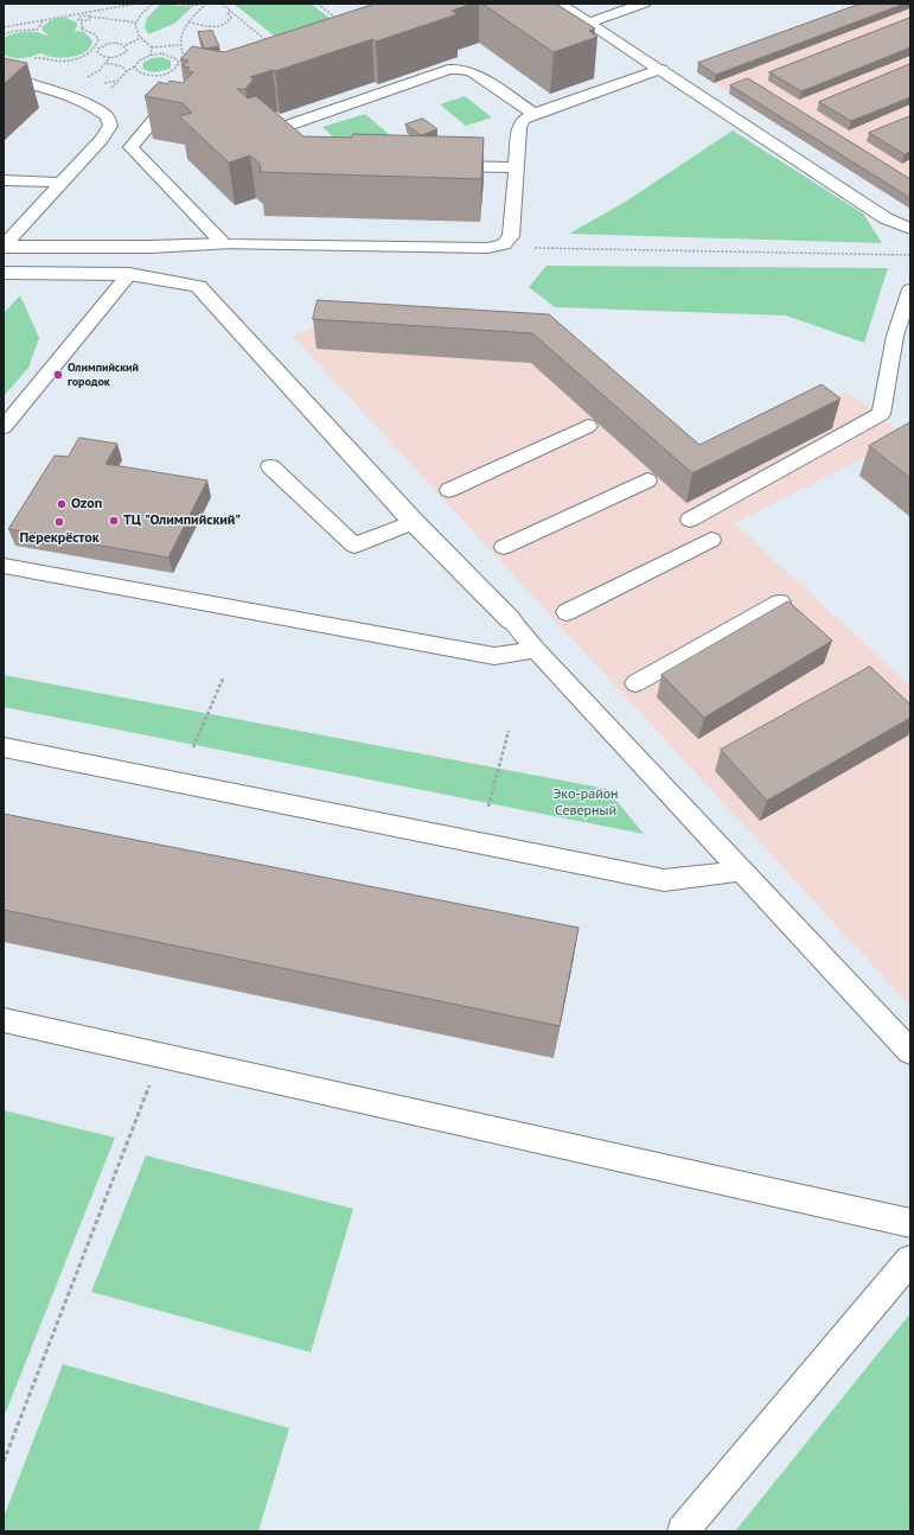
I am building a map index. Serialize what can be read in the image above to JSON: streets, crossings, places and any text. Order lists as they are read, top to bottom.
{
  "parks": ["Эко-район Северный"],
  "places": [
    "Олимпийский городок",
    "Ozon",
    "ТЦ \"Олимпийский\"",
    "Перекрёсток"
  ]
}
